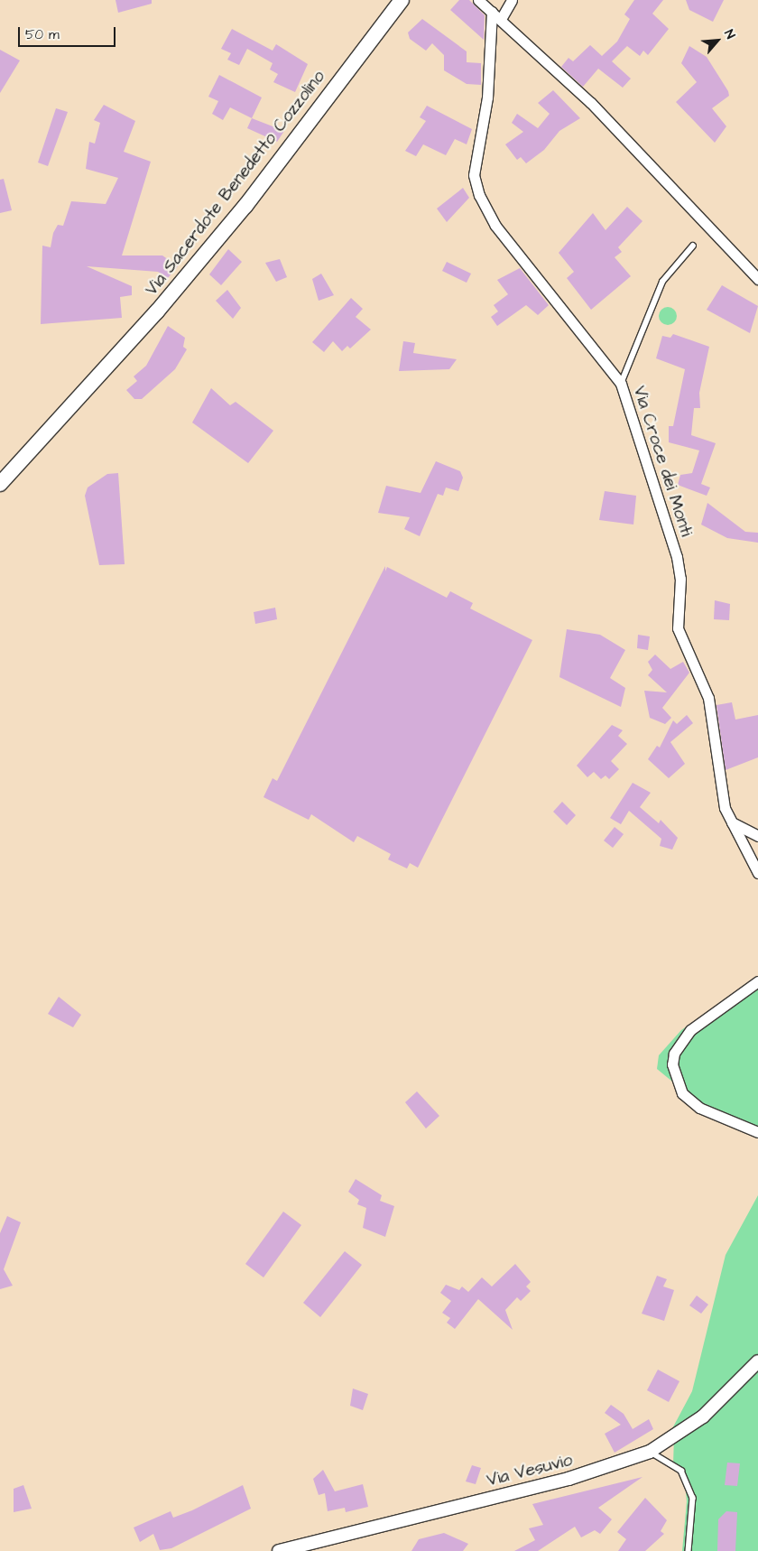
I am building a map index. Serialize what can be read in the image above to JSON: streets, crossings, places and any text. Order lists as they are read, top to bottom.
{
  "streets": {
    "main road": ["Via Sacerdote Benedetto Cozzolino"],
    "street": ["Via Croce dei Monti", "Via Vesuvio"]
  },
  "scale_bar": "50 m",
  "north": "top right"
}
